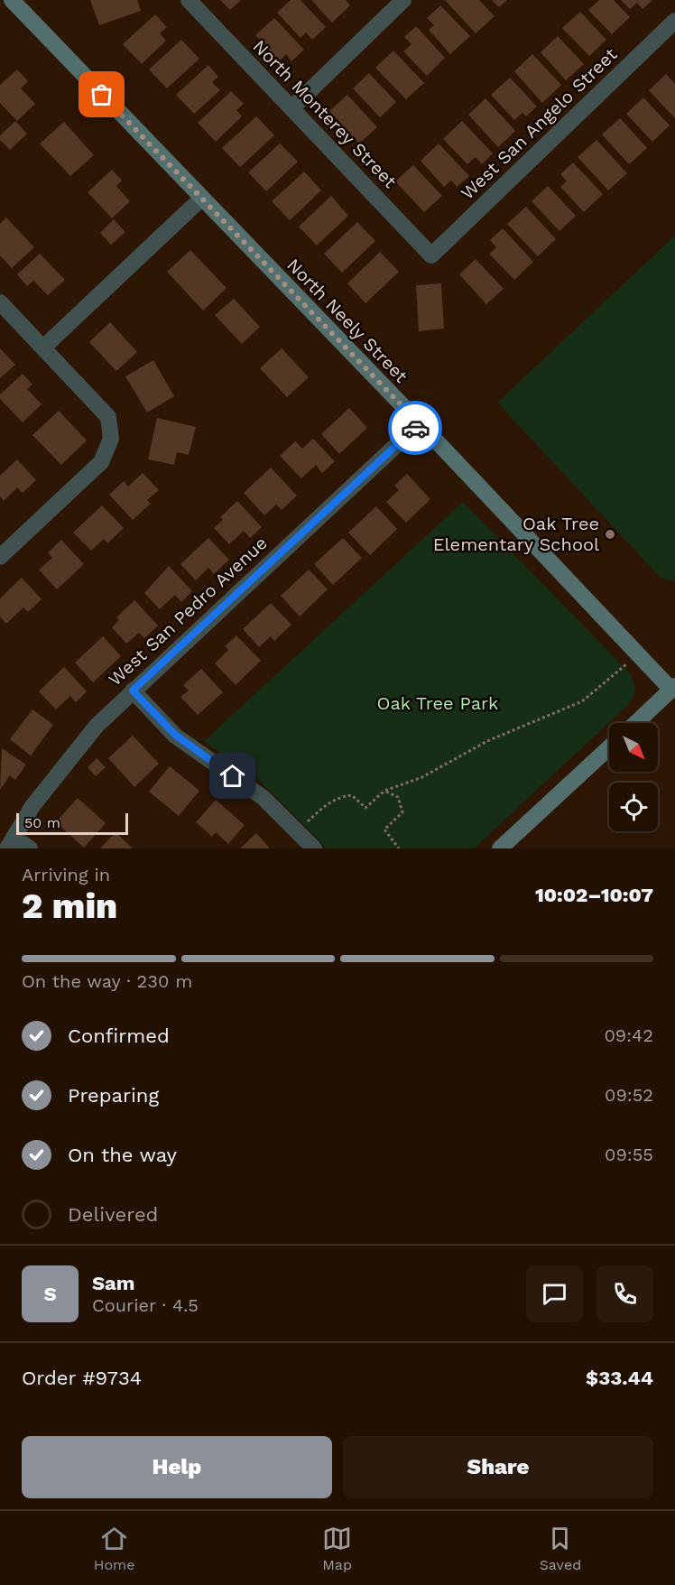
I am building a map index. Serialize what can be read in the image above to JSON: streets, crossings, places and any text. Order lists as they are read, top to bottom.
{
  "streets": {
    "street": [
      "North Monterey Street",
      "West San Angelo Street",
      "North Neely Street",
      "West San Pedro Avenue"
    ]
  },
  "crossings": [
    ["North Monterey Street", "West San Angelo Street"],
    ["North Neely Street", "West San Pedro Avenue"]
  ],
  "parks": ["Oak Tree Park"],
  "places": ["Oak Tree Elementary School"],
  "scale_bar": "50 m",
  "north": "bottom right",
  "page": {
    "scale": "50 m",
    "heading": ["2 min", "Arriving in", "10:02–10:07"],
    "panel": [
      "Sam",
      "Courier · 4.5",
      "Order #9734",
      "$33.44"
    ],
    "bar": "On the way · 230 m",
    "list": [
      ["Confirmed", "09:42"],
      ["Preparing", "09:52"],
      ["On the way", "09:55"],
      "Delivered"
    ],
    "round": "S",
    "buttons": ["Help", "Share"],
    "tabs": ["Home", "Map", "Saved"]
  }
}
